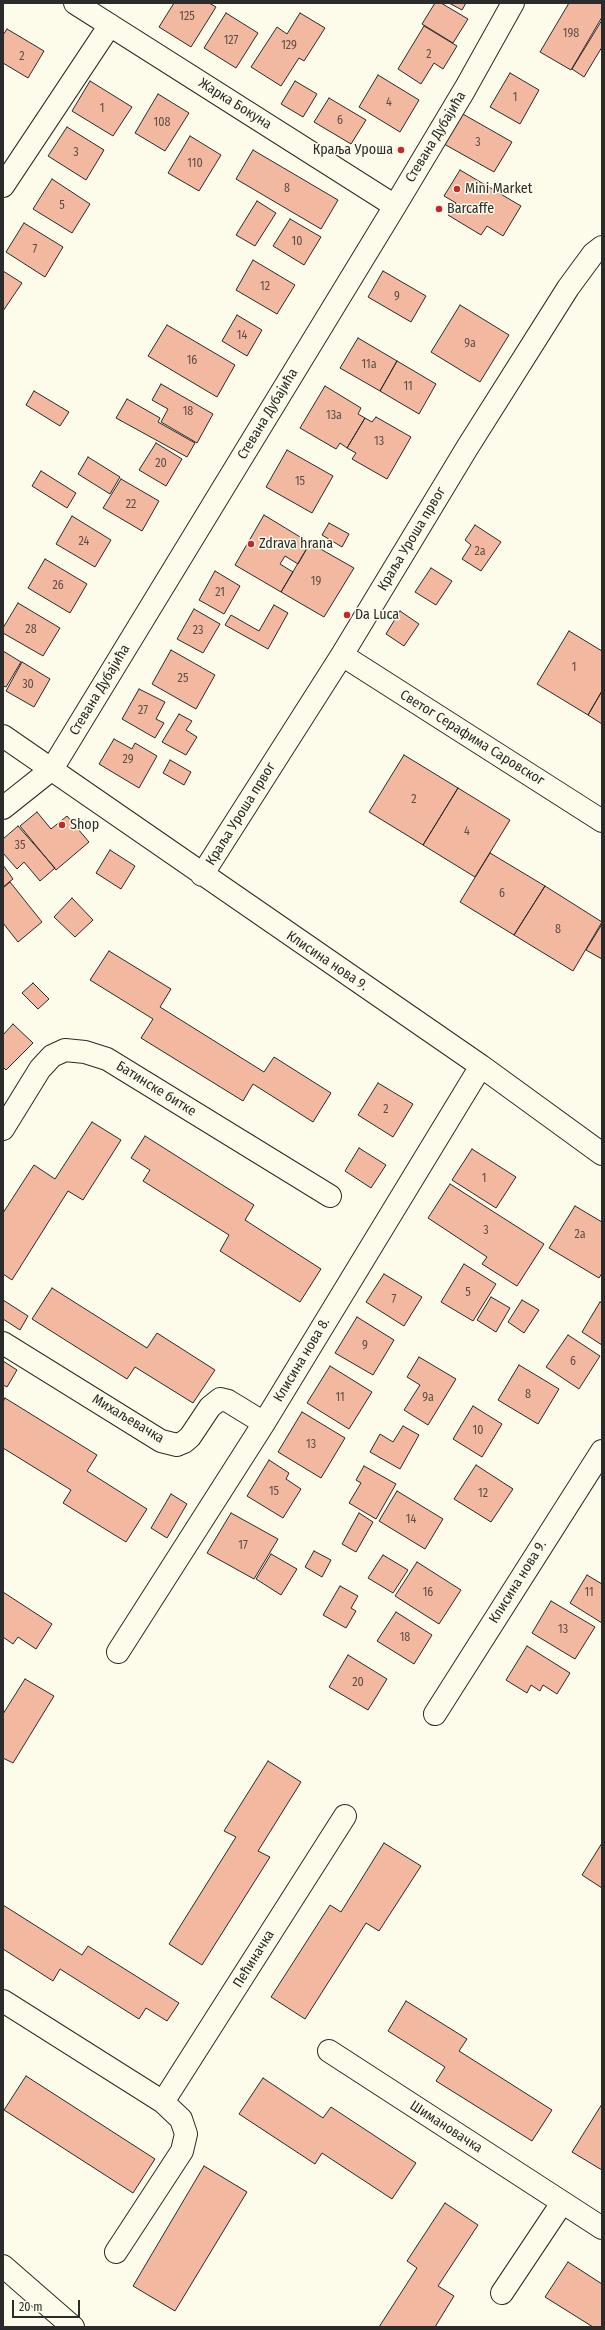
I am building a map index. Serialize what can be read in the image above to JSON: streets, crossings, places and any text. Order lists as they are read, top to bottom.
{
  "streets": {
    "street": [
      "Жарка Бокуна",
      "Стевана Дубајића",
      "Краља Уроша првог",
      "Светог Серафима Саровског",
      "Клисина нова 9.",
      "Батинске битке",
      "Клисина нова 8.",
      "Михаљевачка",
      "Пећиначка",
      "Шимановачка"
    ]
  },
  "crossings": [
    ["Жарка Бокуна", "Стевана Дубајића"],
    ["Стевана Дубајића", "Клисина нова 9."],
    ["Краља Уроша првог", "Светог Серафима Саровског"],
    ["Краља Уроша првог", "Клисина нова 9."],
    ["Клисина нова 9.", "Клисина нова 8."],
    ["Клисина нова 8.", "Михаљевачка"]
  ],
  "places": [
    "Краља Уроша",
    "Mini Market",
    "Barcaffe",
    "Zdrava hrana",
    "Da Luca",
    "Shop"
  ],
  "house_numbers": [
    "125",
    "198",
    "127",
    "129",
    "2",
    "2",
    "1",
    "4",
    "1",
    "6",
    "108",
    "3",
    "3",
    "110",
    "8",
    "5",
    "10",
    "7",
    "12",
    "9",
    "14",
    "9a",
    "16",
    "11a",
    "11",
    "18",
    "13a",
    "13",
    "20",
    "15",
    "22",
    "24",
    "2a",
    "19",
    "26",
    "21",
    "28",
    "23",
    "1",
    "25",
    "30",
    "27",
    "29",
    "2",
    "4",
    "35",
    "6",
    "8",
    "2",
    "1",
    "3",
    "2a",
    "5",
    "7",
    "9",
    "6",
    "8",
    "11",
    "9a",
    "10",
    "13",
    "15",
    "12",
    "14",
    "17",
    "16",
    "11",
    "13",
    "18",
    "20"
  ],
  "scale_bar": "20 m"
}
